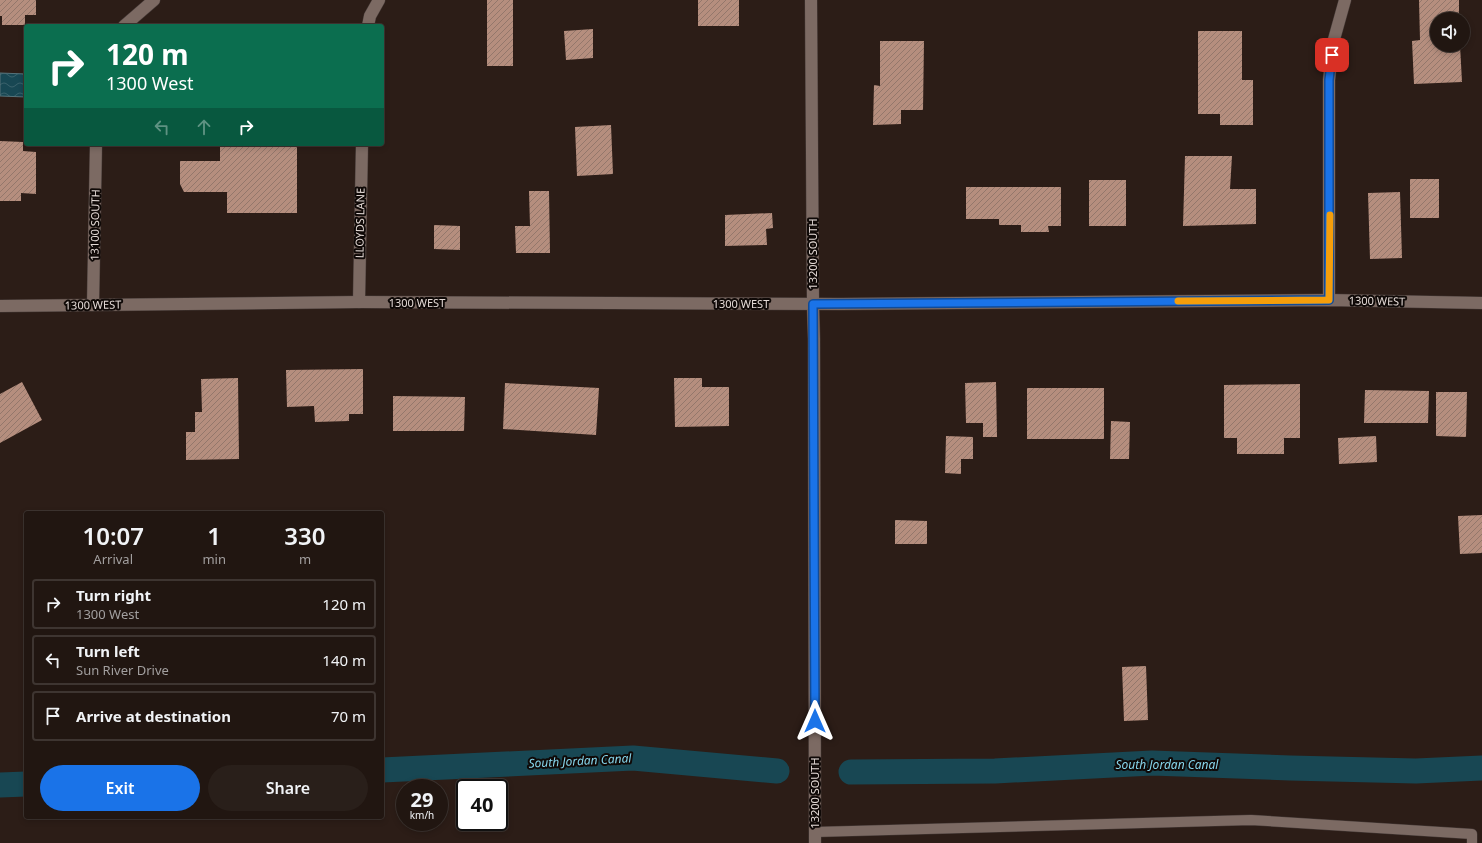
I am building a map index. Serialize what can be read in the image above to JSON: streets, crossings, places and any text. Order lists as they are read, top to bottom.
{
  "streets": {
    "street": [
      "LLOYDS LANE",
      "13100 SOUTH",
      "13200 SOUTH",
      "1300 WEST"
    ]
  },
  "crossings": [
    ["LLOYDS LANE", "1300 WEST"],
    ["13100 SOUTH", "1300 WEST"],
    ["13200 SOUTH", "1300 WEST"]
  ],
  "water": ["South Jordan Canal"],
  "page": {
    "turn": ["120 m", "1300 West"],
    "eta": [
      "10:07",
      "Arrival",
      "1",
      "min",
      "330",
      "m"
    ],
    "list": [
      {
        "name": "Turn right",
        "note": "1300 West",
        "value": "120 m"
      },
      {
        "name": "Turn left",
        "note": "Sun River Drive",
        "value": "140 m"
      },
      {
        "name": "Arrive at destination",
        "value": "70 m"
      }
    ],
    "buttons": ["Exit", "Share"],
    "speed": "29 km/h",
    "limit": "40"
  }
}
